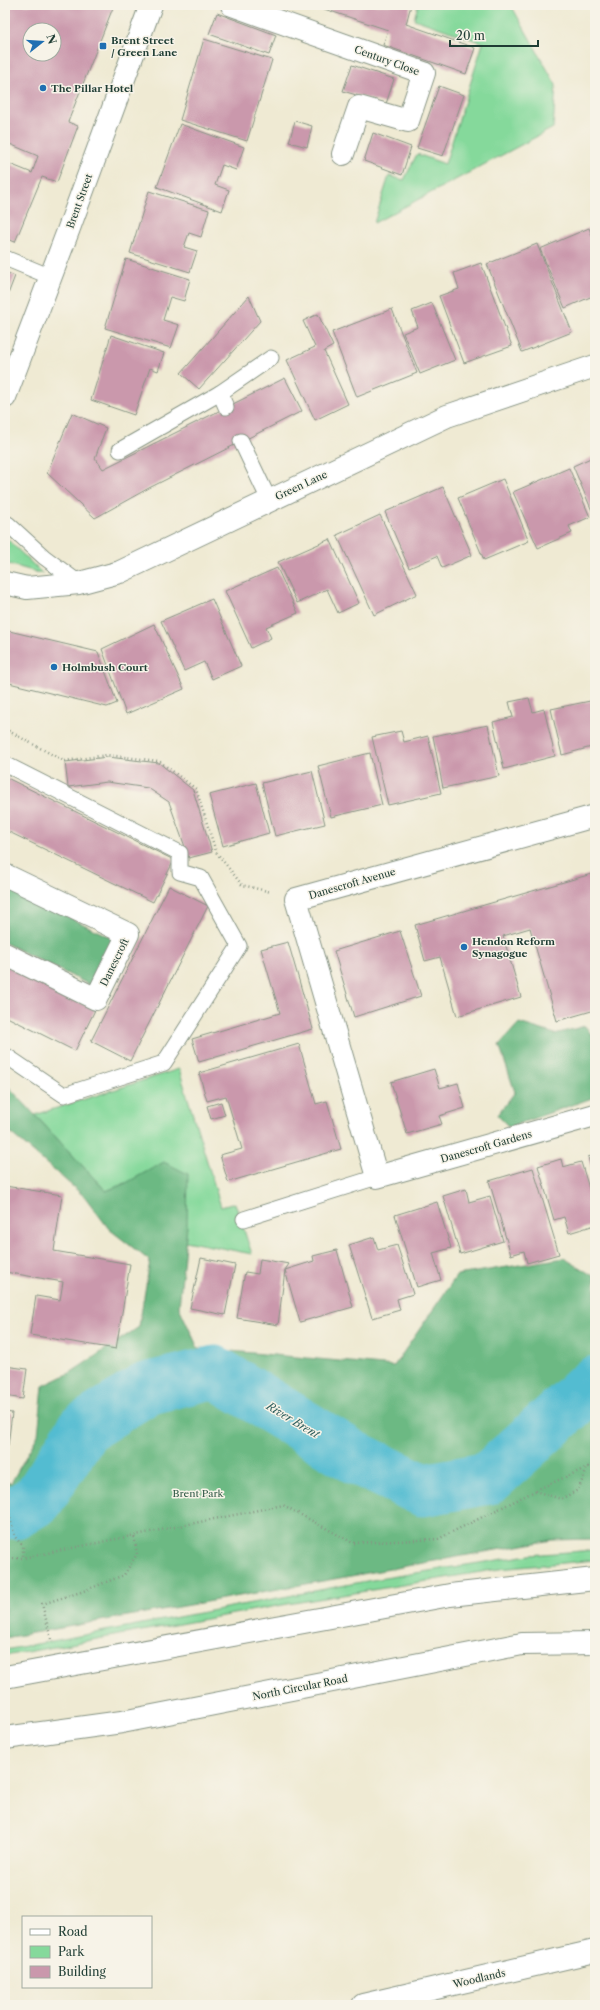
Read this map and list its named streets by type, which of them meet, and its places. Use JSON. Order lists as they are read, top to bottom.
{
  "streets": {
    "main road": [
      "Century Close",
      "Brent Street",
      "Green Lane",
      "Danescroft Avenue",
      "Danescroft",
      "Danescroft Gardens",
      "North Circular Road",
      "Woodlands"
    ]
  },
  "crossings": [
    ["Danescroft Avenue", "Danescroft Gardens"]
  ],
  "water": ["River Brent"],
  "parks": ["Brent Park"],
  "places": {
    "transit": ["Brent Street / Green Lane"],
    "other": ["The Pillar Hotel", "Holmbush Court", "Hendon Reform Synagogue"]
  },
  "legend": ["Road", "Park", "Building"],
  "scale_bar": "20 m",
  "north": "right"
}
